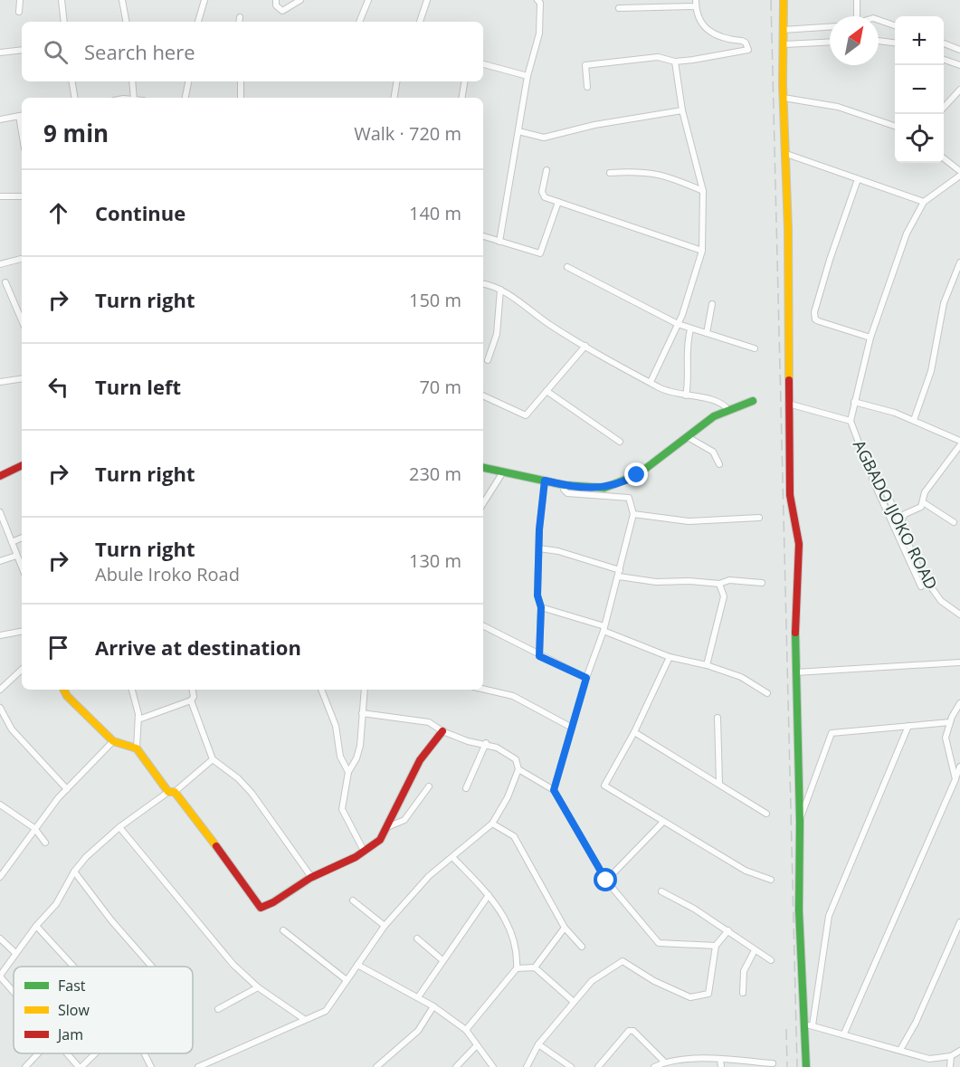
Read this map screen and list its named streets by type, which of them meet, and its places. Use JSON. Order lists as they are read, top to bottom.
{
  "streets": {
    "street": ["AGBADO IJOKO ROAD"]
  },
  "legend": ["Fast", "Slow", "Jam"],
  "north": "top right",
  "page": {
    "map_buttons": ["+", "−"],
    "search": "Search here",
    "heading": ["9 min", "Walk · 720 m"],
    "list": [
      ["Continue", "140 m"],
      ["Turn right", "150 m"],
      ["Turn left", "70 m"],
      ["Turn right", "230 m"],
      ["Turn right", "Abule Iroko Road", "130 m"],
      "Arrive at destination"
    ]
  }
}
